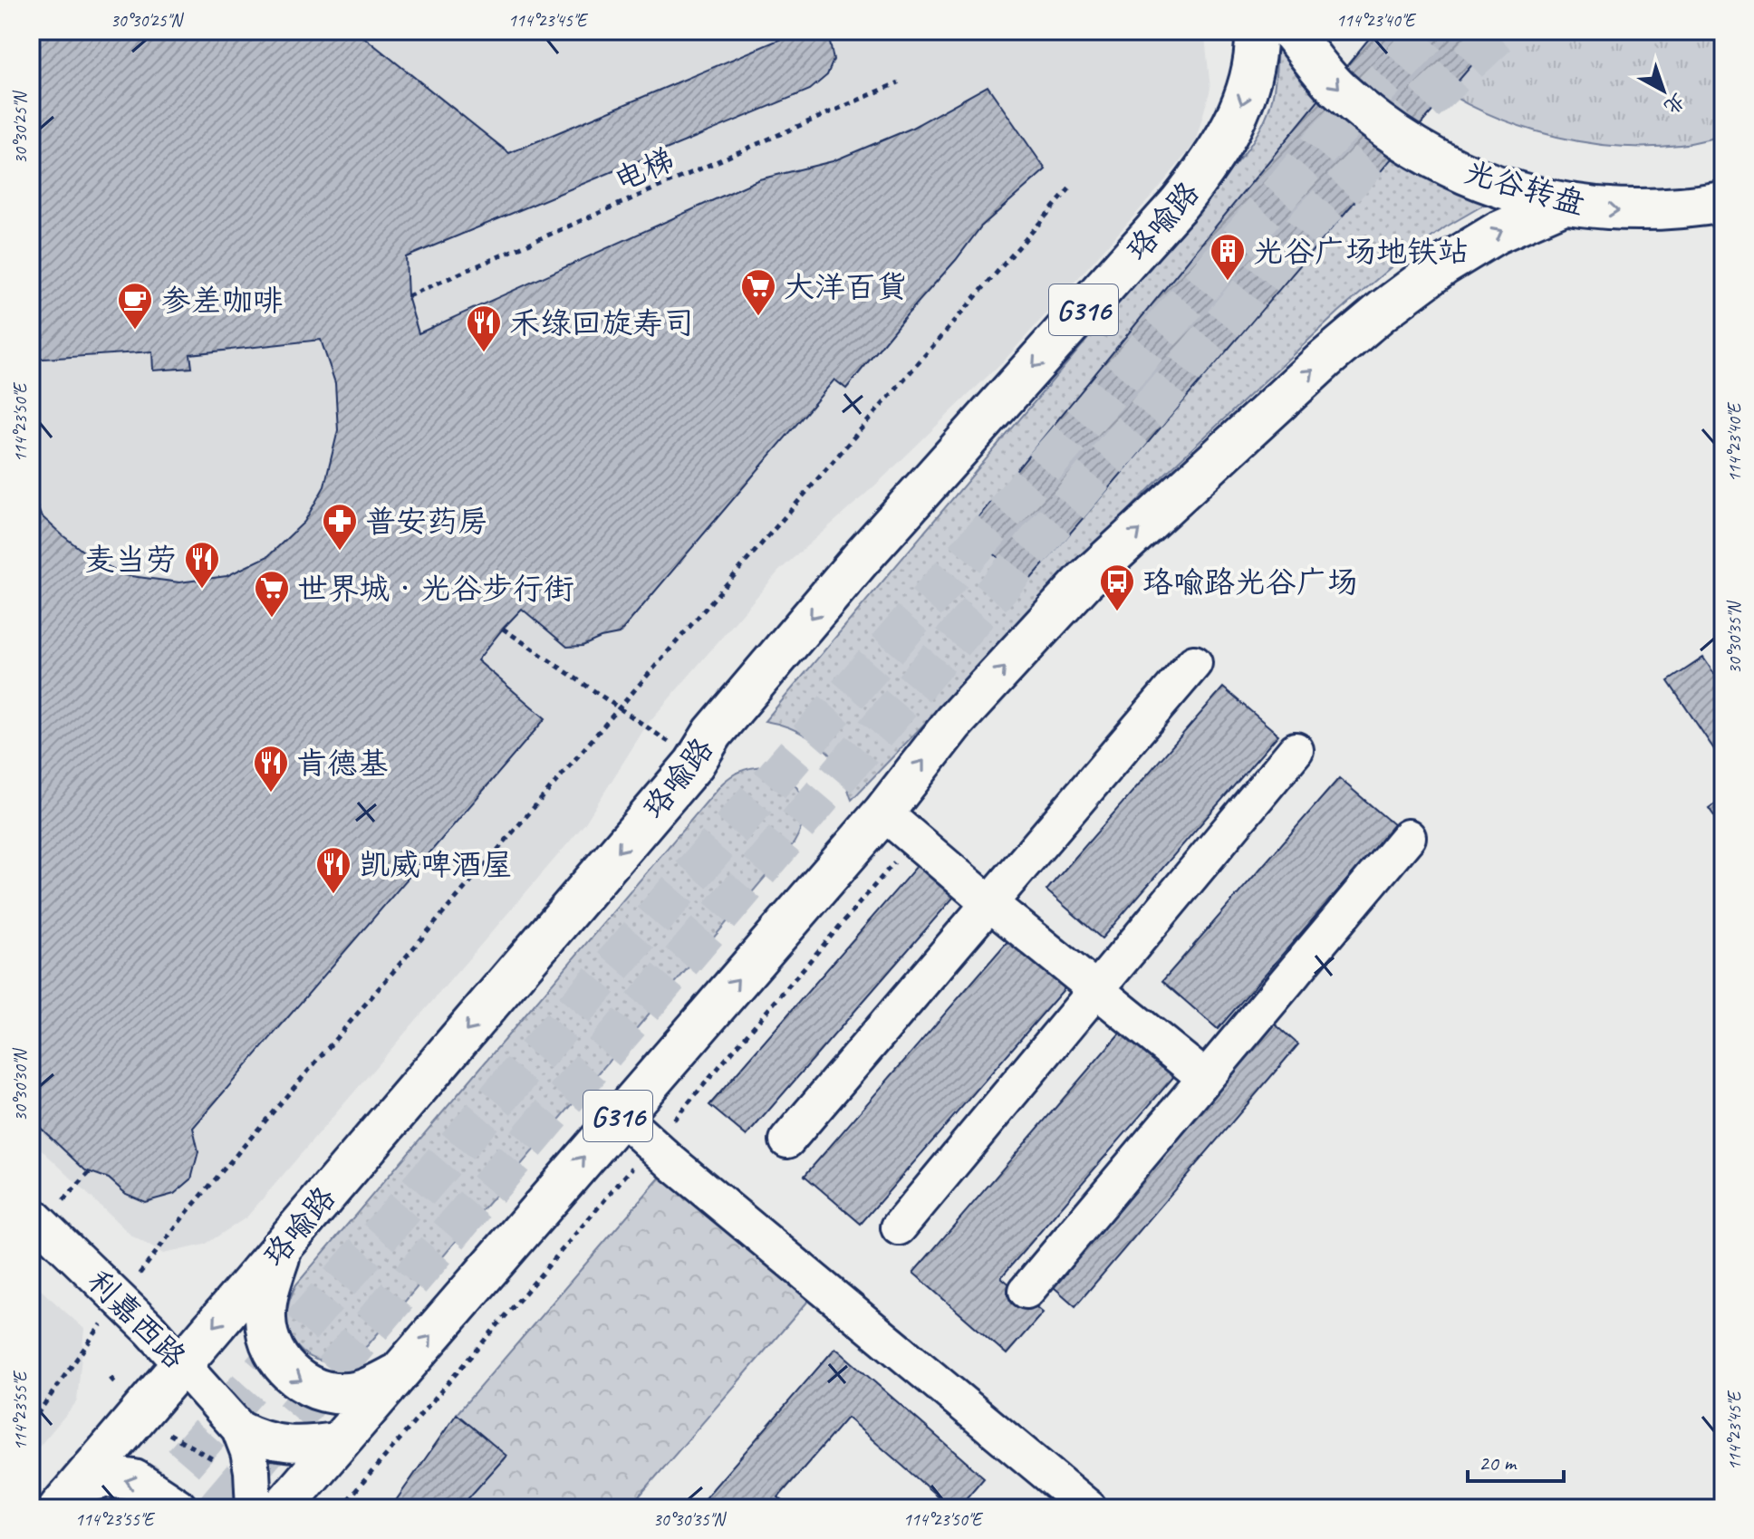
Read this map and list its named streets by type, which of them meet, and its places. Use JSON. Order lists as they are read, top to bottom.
{
  "streets": {
    "highway": ["光谷转盘", "珞喻路", "G316"],
    "street": ["利嘉西路"],
    "path": ["电梯"]
  },
  "crossings": [
    ["光谷转盘", "G316"],
    ["珞喻路", "利嘉西路"]
  ],
  "one_way": ["光谷转盘"],
  "places": {
    "building": ["光谷广场地铁站"],
    "supermarket": ["大洋百貨", "世界城．光谷步行街"],
    "cafe": ["参差咖啡"],
    "restaurant": [
      "禾绿回旋寿司",
      "麦当劳",
      "肯德基",
      "凯威啤酒屋"
    ],
    "pharmacy": ["普安药房"],
    "bus stop": ["珞喻路光谷广场"]
  },
  "scale_bar": "20 m",
  "north": "bottom right",
  "coordinates": [
    "30°30'25\"N",
    "114°23'45\"E",
    "114°23'40\"E",
    "114°23'50\"E",
    "30°30'35\"N",
    "30°30'30\"N",
    "114°23'55\"E"
  ]
}
